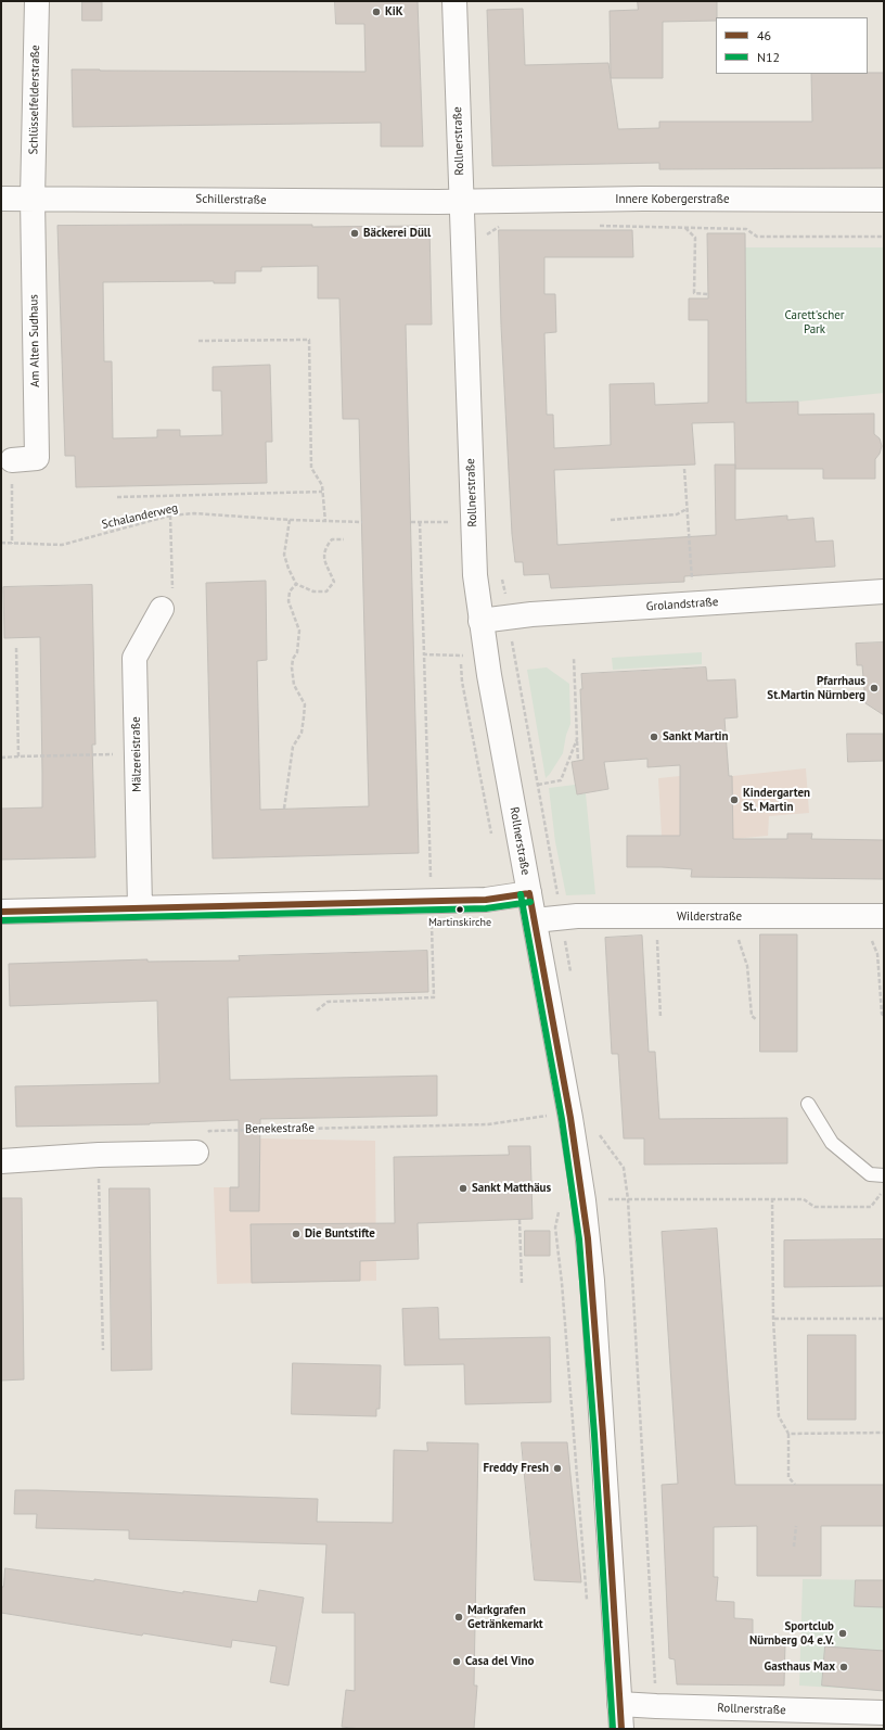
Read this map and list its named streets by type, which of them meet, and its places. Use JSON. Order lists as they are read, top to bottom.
{
  "streets": {
    "street": [
      "Schlüsselfelderstraße",
      "Rollnerstraße",
      "Schillerstraße",
      "Innere Kobergerstraße",
      "Am Alten Sudhaus",
      "Grolandstraße",
      "Mälzereistraße",
      "Wilderstraße"
    ],
    "path": ["Schalanderweg", "Benekestraße"]
  },
  "crossings": [
    ["Schlüsselfelderstraße", "Schillerstraße"],
    ["Schlüsselfelderstraße", "Am Alten Sudhaus"],
    ["Rollnerstraße", "Schillerstraße"],
    ["Rollnerstraße", "Innere Kobergerstraße"],
    ["Rollnerstraße", "Grolandstraße"],
    ["Rollnerstraße", "Wilderstraße"],
    ["Rollnerstraße", "Benekestraße"],
    ["Schillerstraße", "Innere Kobergerstraße"],
    ["Schillerstraße", "Am Alten Sudhaus"]
  ],
  "parks": ["Carett'scher Park"],
  "places": [
    "KiK",
    "Bäckerei Düll",
    "Pfarrhaus St.Martin Nürnberg",
    "Sankt Martin",
    "Kindergarten St. Martin",
    "Martinskirche",
    "Sankt Matthäus",
    "Die Buntstifte",
    "Freddy Fresh",
    "Markgrafen Getränkemarkt",
    "Sportclub Nürnberg 04 e.V.",
    "Casa del Vino",
    "Gasthaus Max"
  ],
  "lines": ["transit line 46", "transit line N12"],
  "legend": ["46", "N12"]
}
